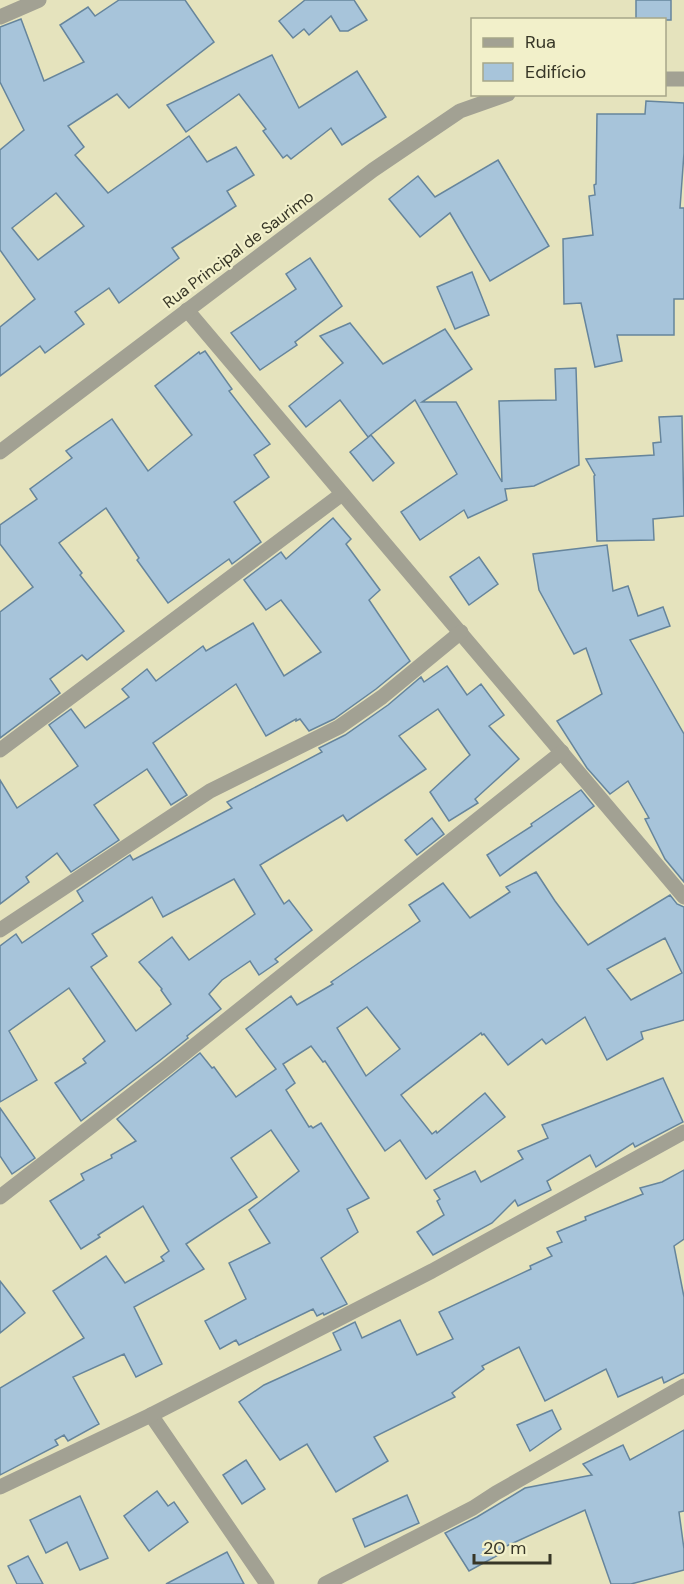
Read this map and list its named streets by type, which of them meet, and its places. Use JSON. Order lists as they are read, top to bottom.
{
  "streets": {
    "street": ["Rua Principal de Saurimo"]
  },
  "legend": ["Rua", "Edifício"],
  "scale_bar": "20 m"
}
